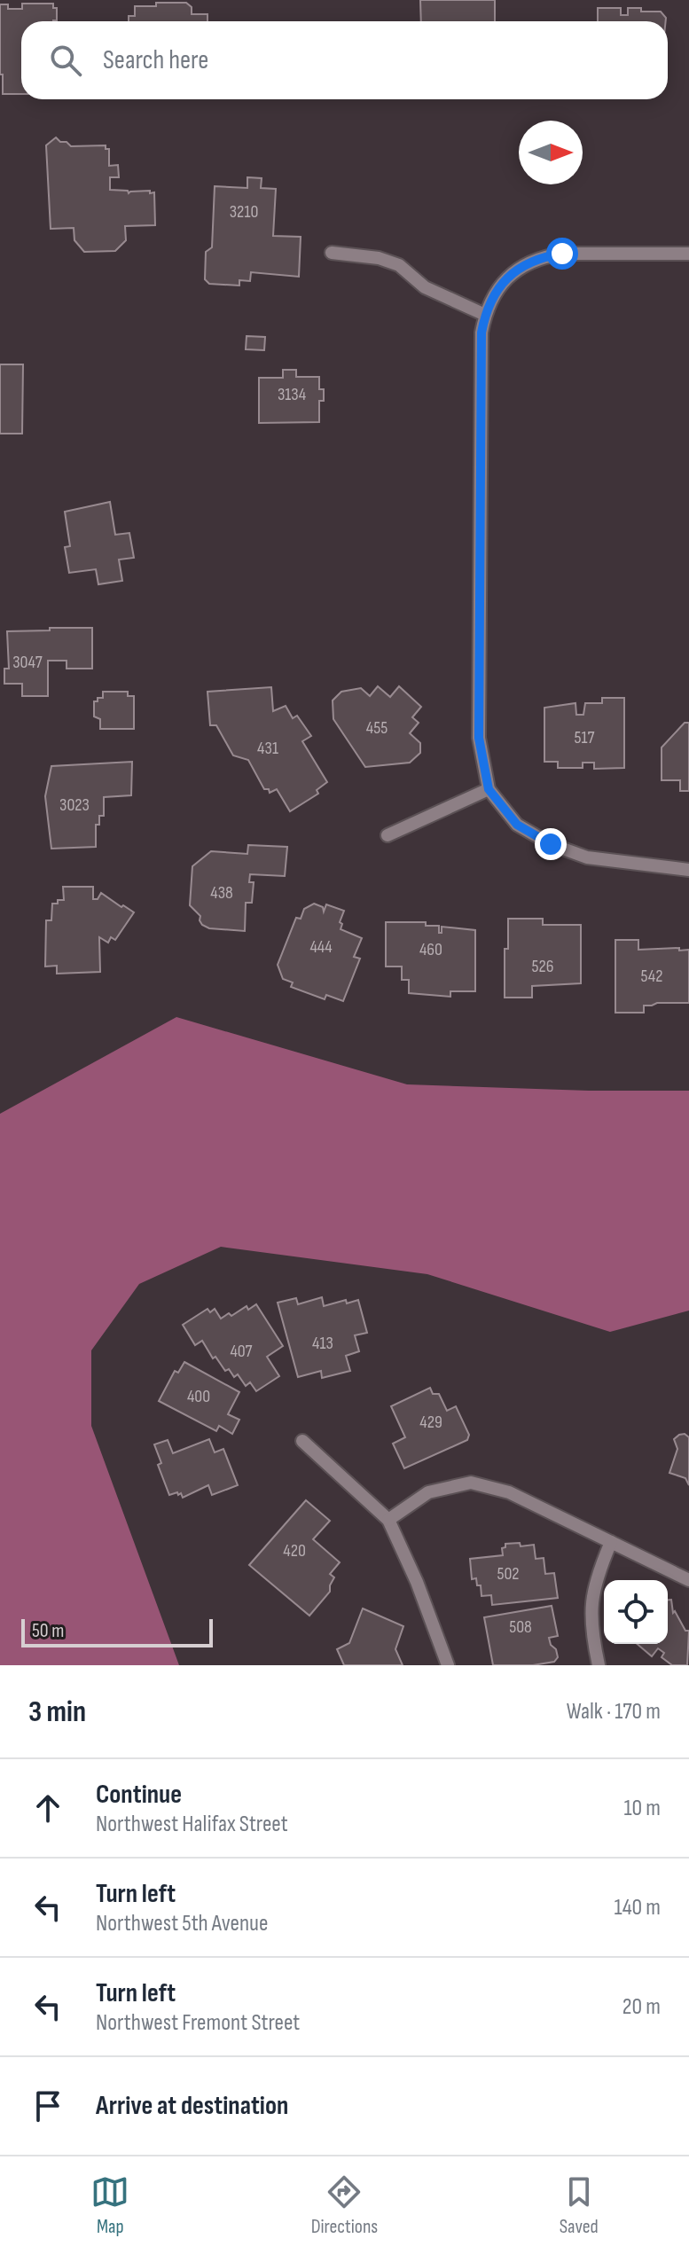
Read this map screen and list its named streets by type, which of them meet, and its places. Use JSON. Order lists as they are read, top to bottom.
{
  "house_numbers": [
    "3210",
    "3134",
    "3047",
    "455",
    "517",
    "431",
    "3023",
    "438",
    "444",
    "460",
    "526",
    "542",
    "413",
    "407",
    "400",
    "429",
    "420",
    "502",
    "508"
  ],
  "scale_bar": "50 m",
  "north": "right",
  "page": {
    "search": "Search here",
    "scale": "50 m",
    "heading": ["3 min", "Walk · 170 m"],
    "list": [
      ["Continue", "Northwest Halifax Street", "10 m"],
      ["Turn left", "Northwest 5th Avenue", "140 m"],
      ["Turn left", "Northwest Fremont Street", "20 m"],
      "Arrive at destination"
    ],
    "nav": ["Map", "Directions", "Saved"]
  }
}
